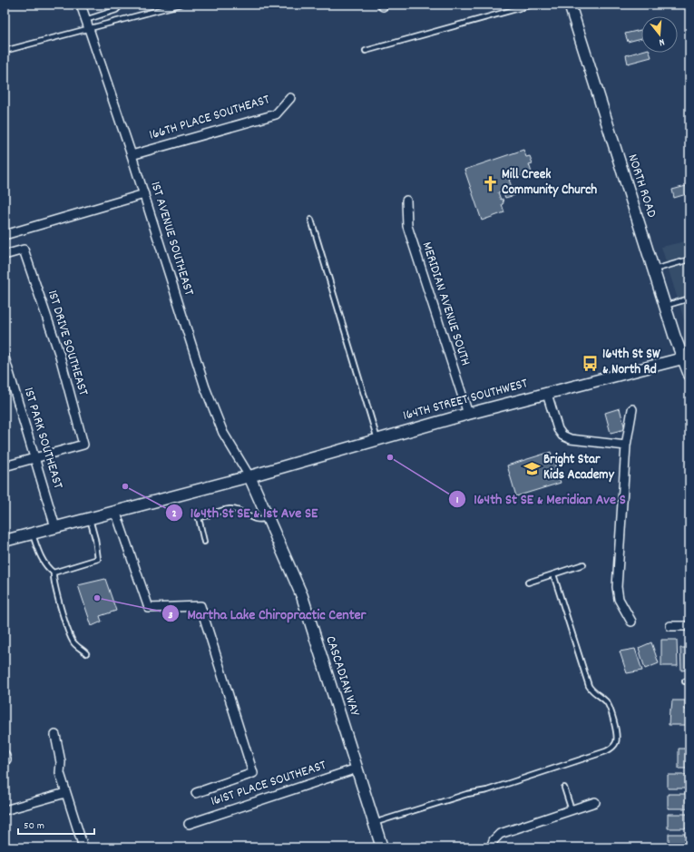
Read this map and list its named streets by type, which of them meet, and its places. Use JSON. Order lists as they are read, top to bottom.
{
  "streets": {
    "street": [
      "166TH PLACE SOUTHEAST",
      "NORTH ROAD",
      "1ST AVENUE SOUTHEAST",
      "MERIDIAN AVENUE SOUTH",
      "1ST DRIVE SOUTHEAST",
      "164TH STREET SOUTHWEST",
      "1ST PARK SOUTHEAST",
      "CASCADIAN WAY",
      "161ST PLACE SOUTHEAST"
    ]
  },
  "crossings": [
    ["166TH PLACE SOUTHEAST", "1ST AVENUE SOUTHEAST"],
    ["NORTH ROAD", "164TH STREET SOUTHWEST"],
    ["1ST AVENUE SOUTHEAST", "164TH STREET SOUTHWEST"],
    ["1ST AVENUE SOUTHEAST", "CASCADIAN WAY"],
    ["MERIDIAN AVENUE SOUTH", "164TH STREET SOUTHWEST"],
    ["1ST DRIVE SOUTHEAST", "1ST PARK SOUTHEAST"],
    ["164TH STREET SOUTHWEST", "1ST PARK SOUTHEAST"],
    ["164TH STREET SOUTHWEST", "CASCADIAN WAY"],
    ["CASCADIAN WAY", "161ST PLACE SOUTHEAST"]
  ],
  "places": {
    "church": ["Mill Creek Community Church"],
    "bus stop": ["164th St SW & North Rd"],
    "other": ["164th St SE & Meridian Ave S", "164th St SE & 1st Ave SE", "Martha Lake Chiropractic Center"],
    "school or university": ["Bright Star Kids Academy"]
  },
  "scale_bar": "50 m",
  "north": "bottom"
}
